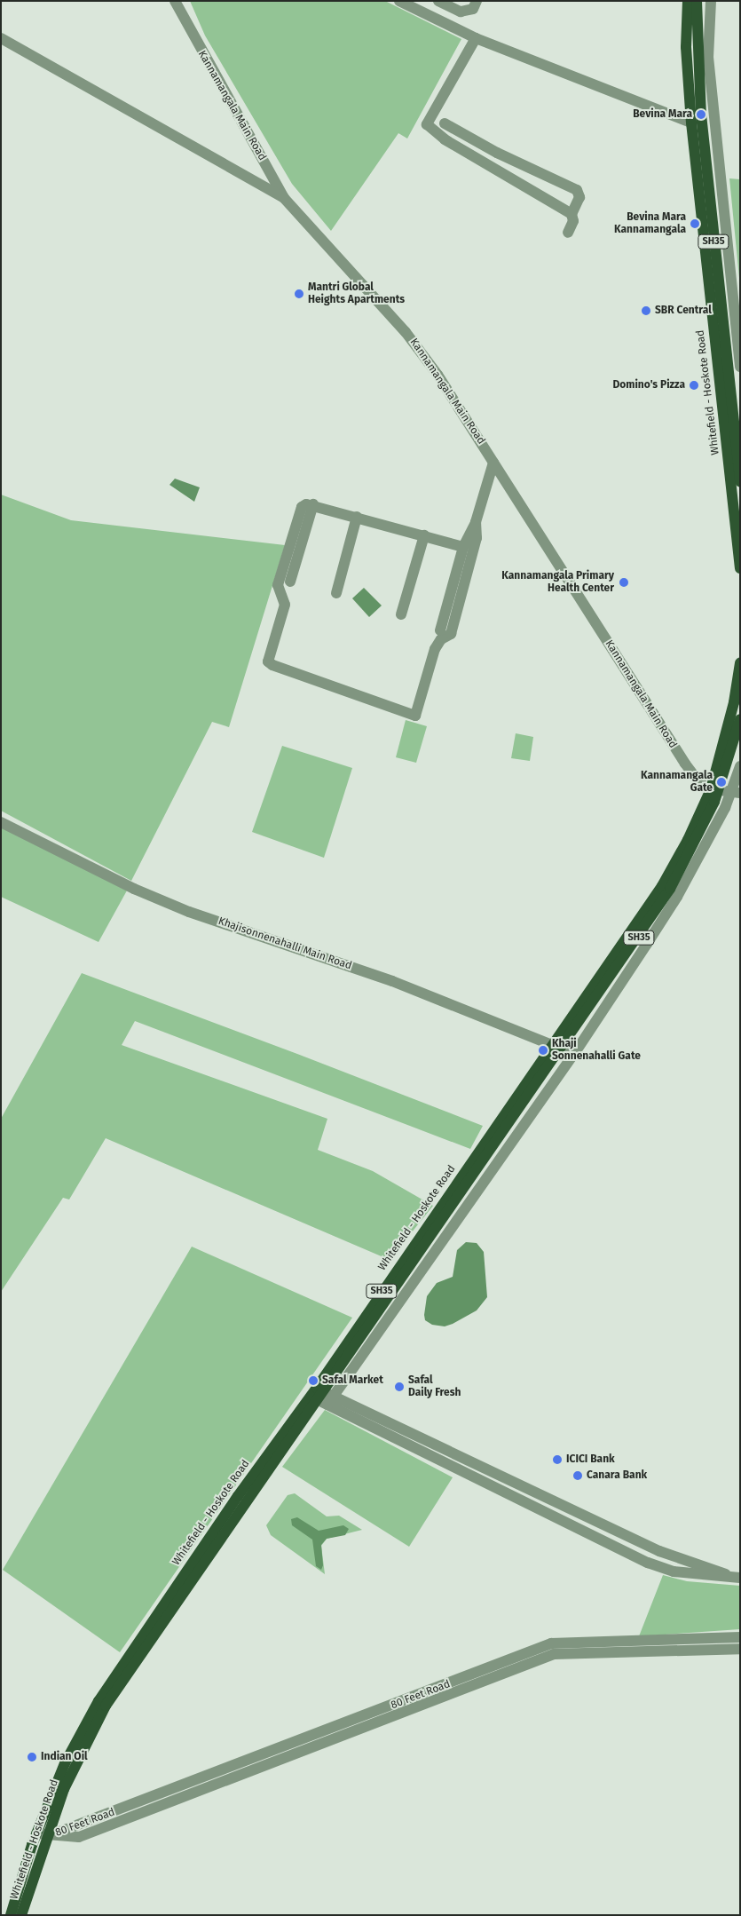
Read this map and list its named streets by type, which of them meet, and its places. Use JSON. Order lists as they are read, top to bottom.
{
  "streets": {
    "main road": ["SH35", "Whitefield - Hoskote Road"],
    "street": ["Kannamangala Main Road", "Khajisonnenahalli Main Road", "80 Feet Road"]
  },
  "crossings": [
    ["Kannamangala Main Road", "Whitefield - Hoskote Road"],
    ["Whitefield - Hoskote Road", "Khajisonnenahalli Main Road"],
    ["Whitefield - Hoskote Road", "80 Feet Road"]
  ],
  "places": [
    "Bevina Mara",
    "Bevina Mara Kannamangala",
    "Mantri Global Heights Apartments",
    "SBR Central",
    "Domino's Pizza",
    "Kannamangala Primary Health Center",
    "Kannamangala Gate",
    "Khaji Sonnenahalli Gate",
    "Safal Market",
    "Safal Daily Fresh",
    "ICICI Bank",
    "Canara Bank",
    "Indian Oil"
  ]
}
